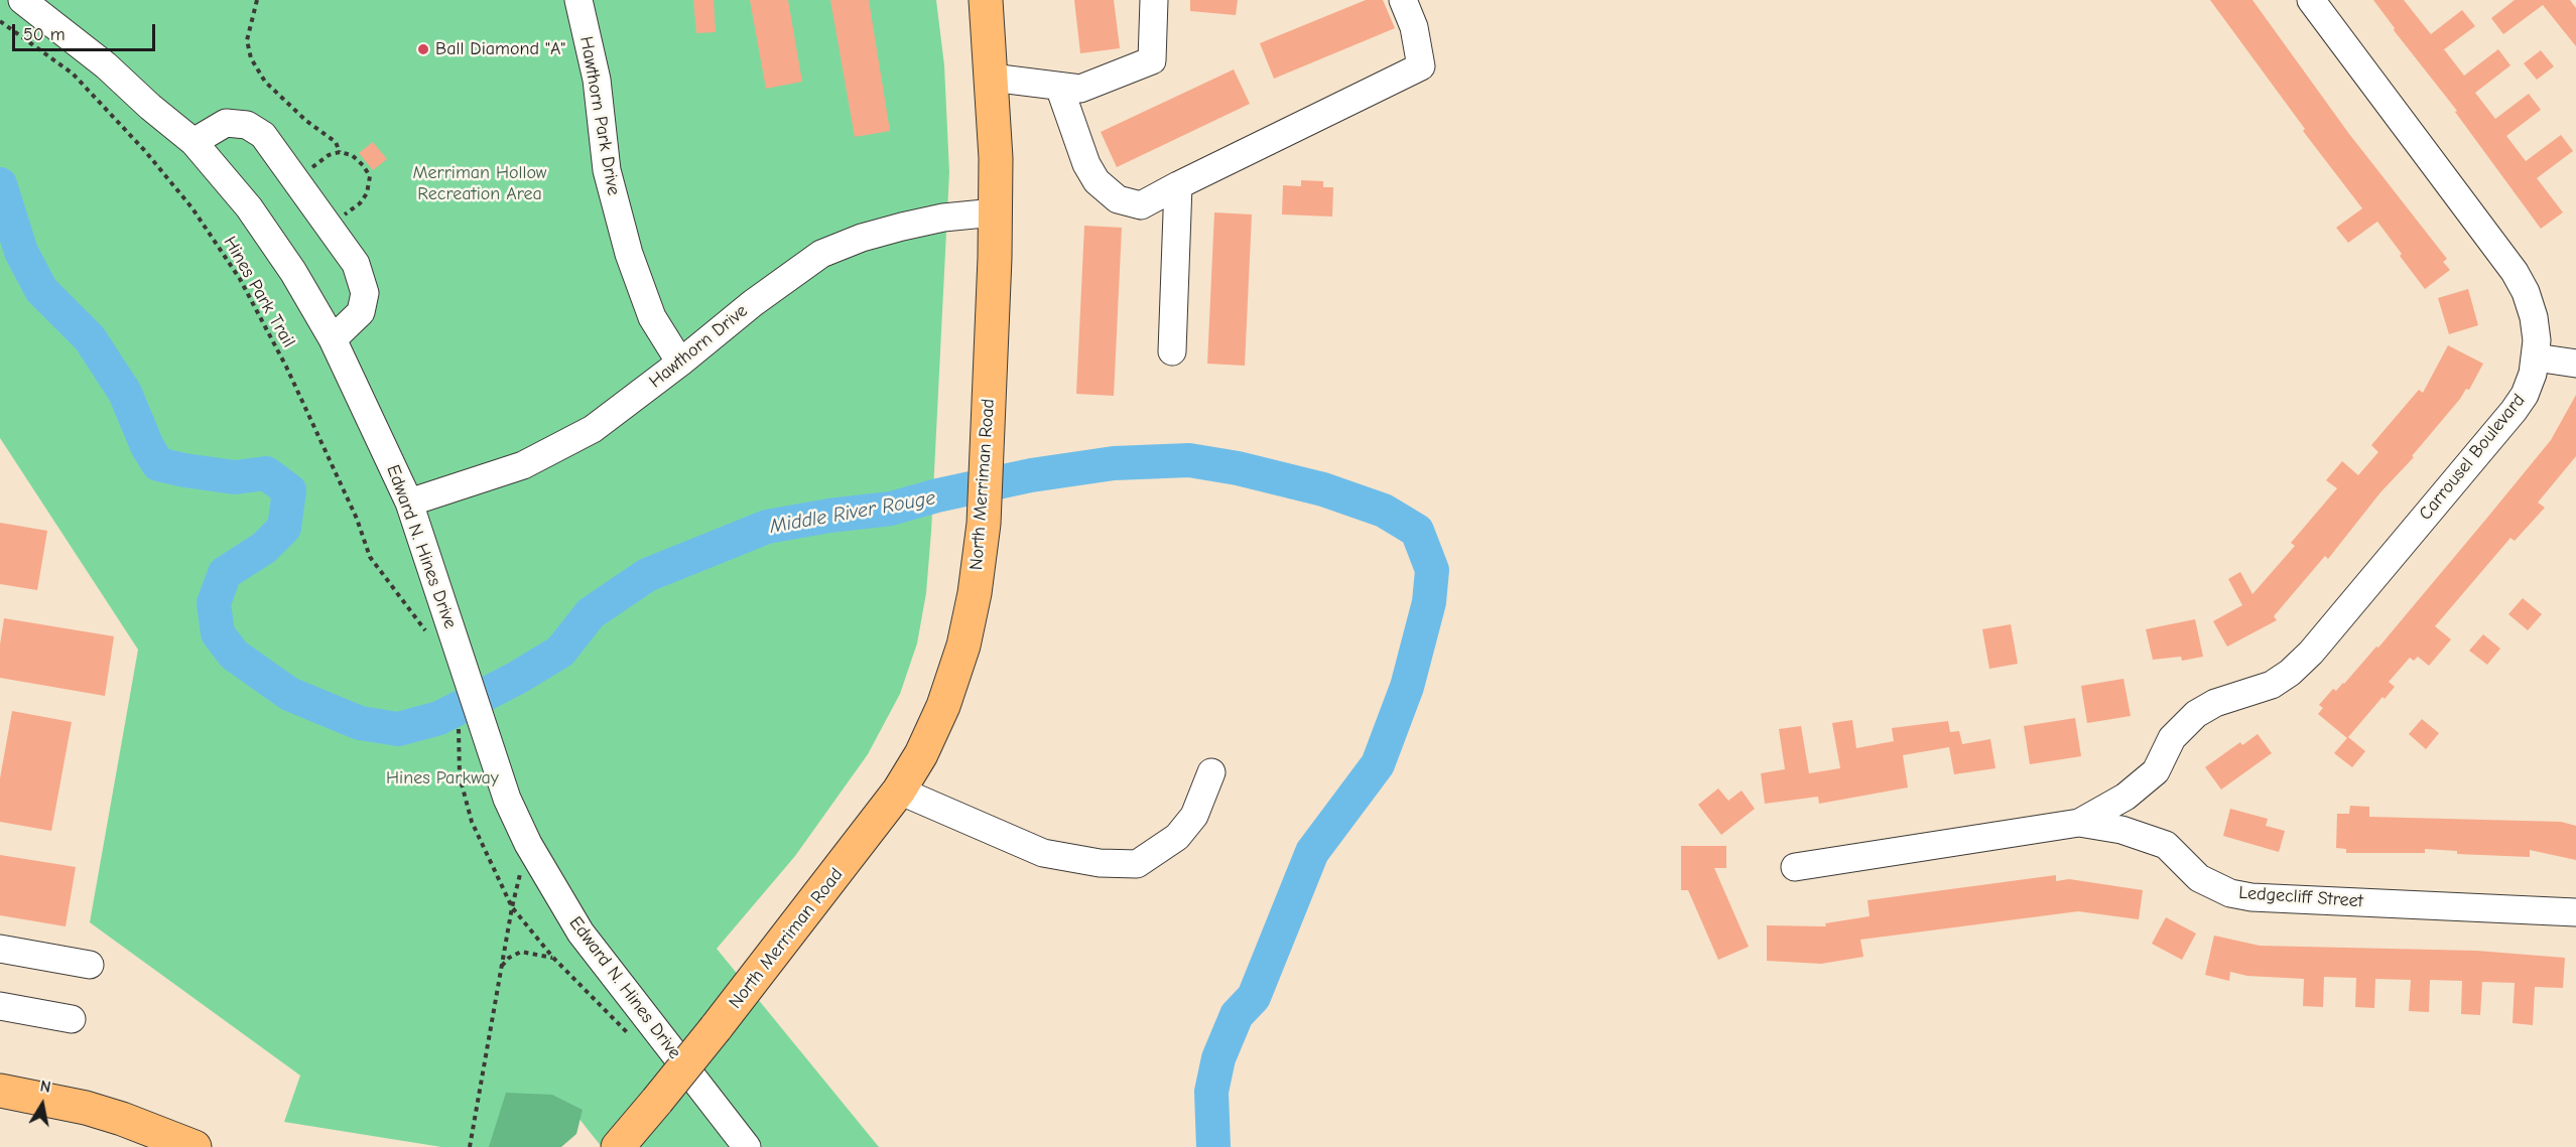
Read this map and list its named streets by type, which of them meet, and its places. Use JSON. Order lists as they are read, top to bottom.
{
  "streets": {
    "main road": ["North Merriman Road"],
    "street": [
      "Hawthorn Park Drive",
      "Hawthorn Drive",
      "Carrousel Boulevard",
      "Edward N. Hines Drive",
      "Ledgecliff Street"
    ],
    "path": ["Hines Park Trail"]
  },
  "crossings": [
    ["Hawthorn Park Drive", "Hawthorn Drive"],
    ["Hines Park Trail", "Edward N. Hines Drive"],
    ["Hawthorn Drive", "North Merriman Road"],
    ["Hawthorn Drive", "Edward N. Hines Drive"],
    ["Carrousel Boulevard", "Ledgecliff Street"]
  ],
  "water": ["Middle River Rouge"],
  "parks": ["Merriman Hollow Recreation Area", "Hines Parkway"],
  "places": ["Ball Diamond \"A\""],
  "scale_bar": "50 m",
  "north": "top"
}
